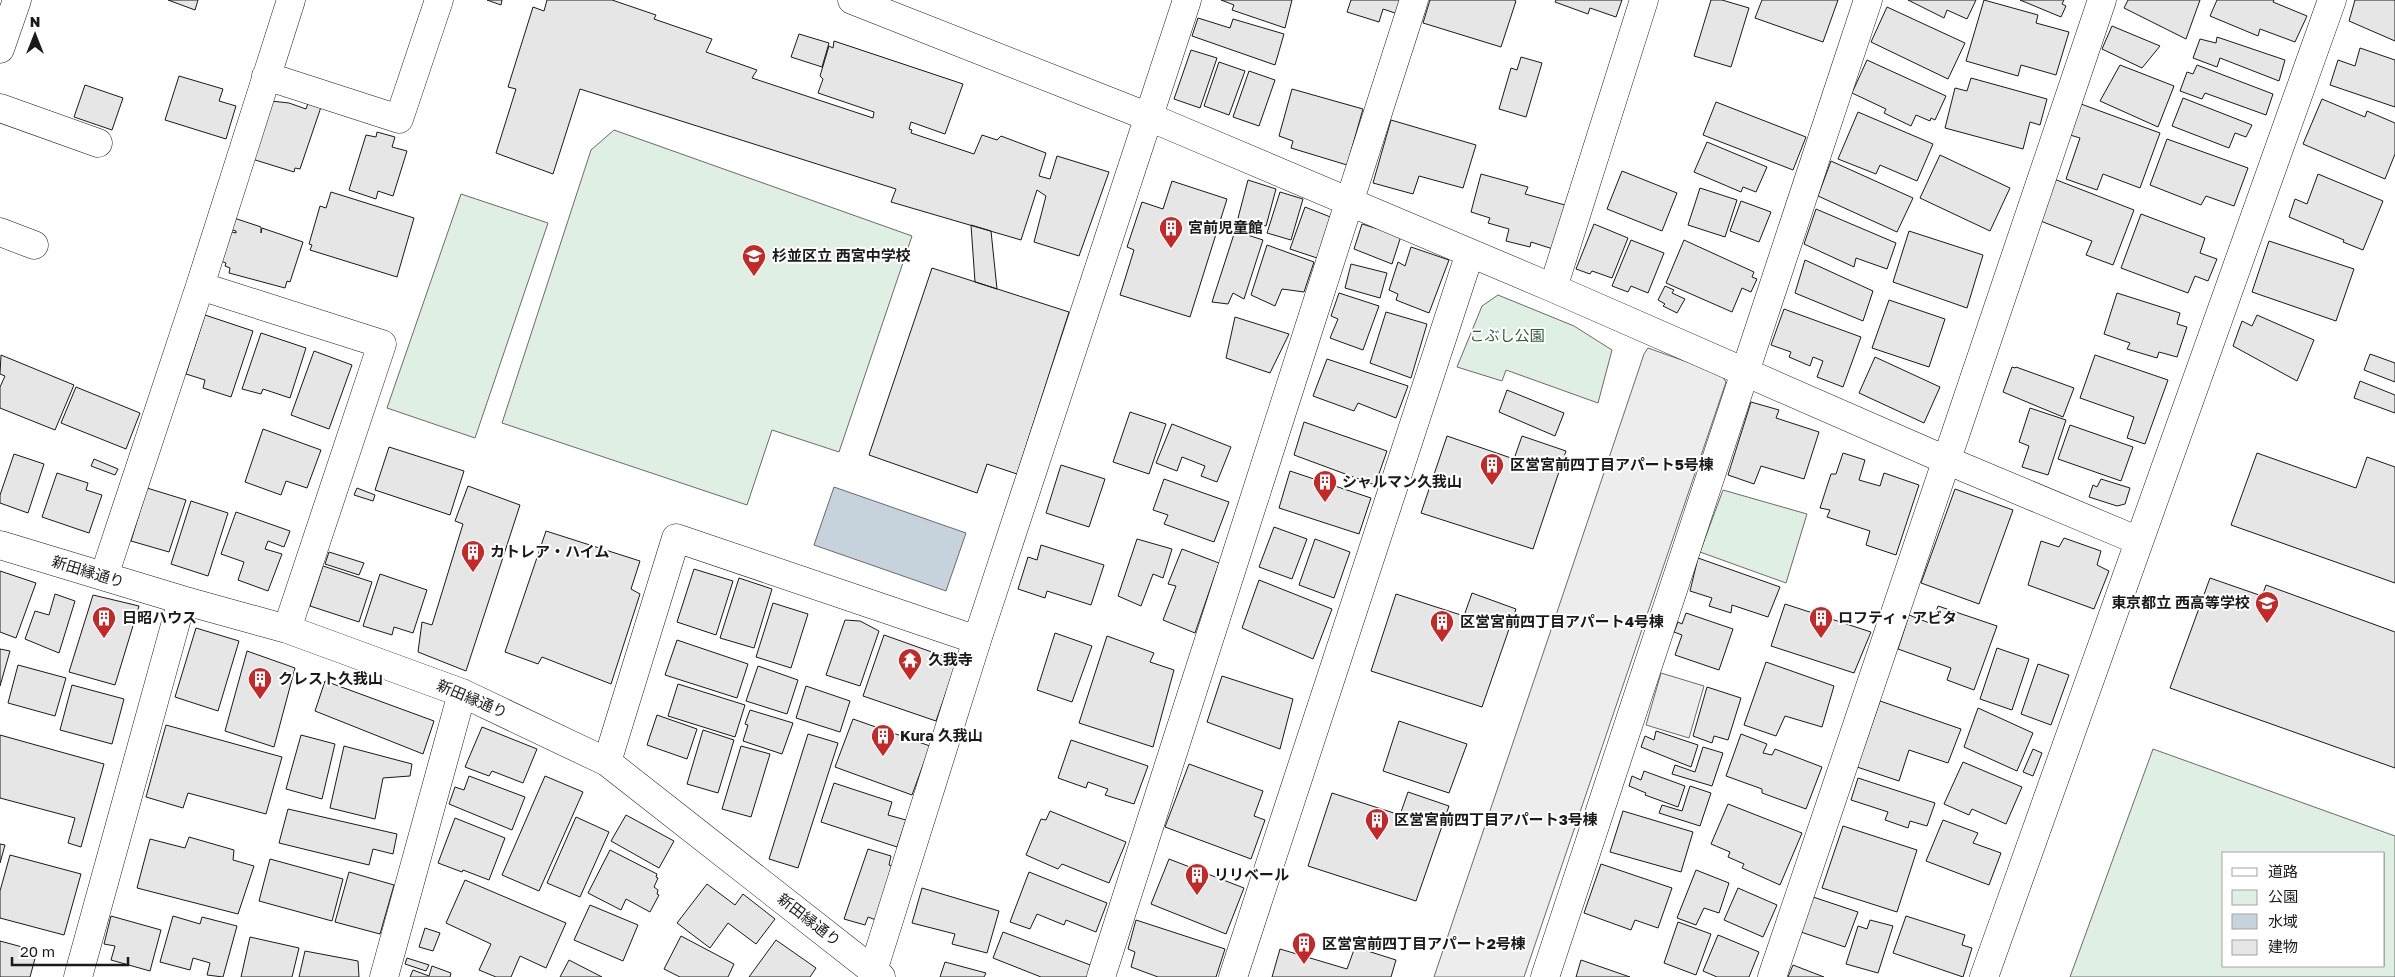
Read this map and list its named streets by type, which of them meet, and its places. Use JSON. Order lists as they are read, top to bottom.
{
  "streets": {
    "street": ["新田縁通り"]
  },
  "parks": ["こぶし公園"],
  "places": {
    "building": [
      "宮前児童館",
      "区営宮前四丁目アパート5号棟",
      "シャルマン久我山",
      "カトレア・ハイム",
      "日昭ハウス",
      "ロフティ・アビタ",
      "区営宮前四丁目アパート4号棟",
      "クレスト久我山",
      "Kura 久我山",
      "区営宮前四丁目アパート3号棟",
      "リリベール",
      "区営宮前四丁目アパート2号棟"
    ],
    "school or university": ["杉並区立 西宮中学校", "東京都立 西高等学校"],
    "temple": ["久我寺"]
  },
  "legend": [
    "道路",
    "公園",
    "水域",
    "建物"
  ],
  "scale_bar": "20 m",
  "north": "top"
}
